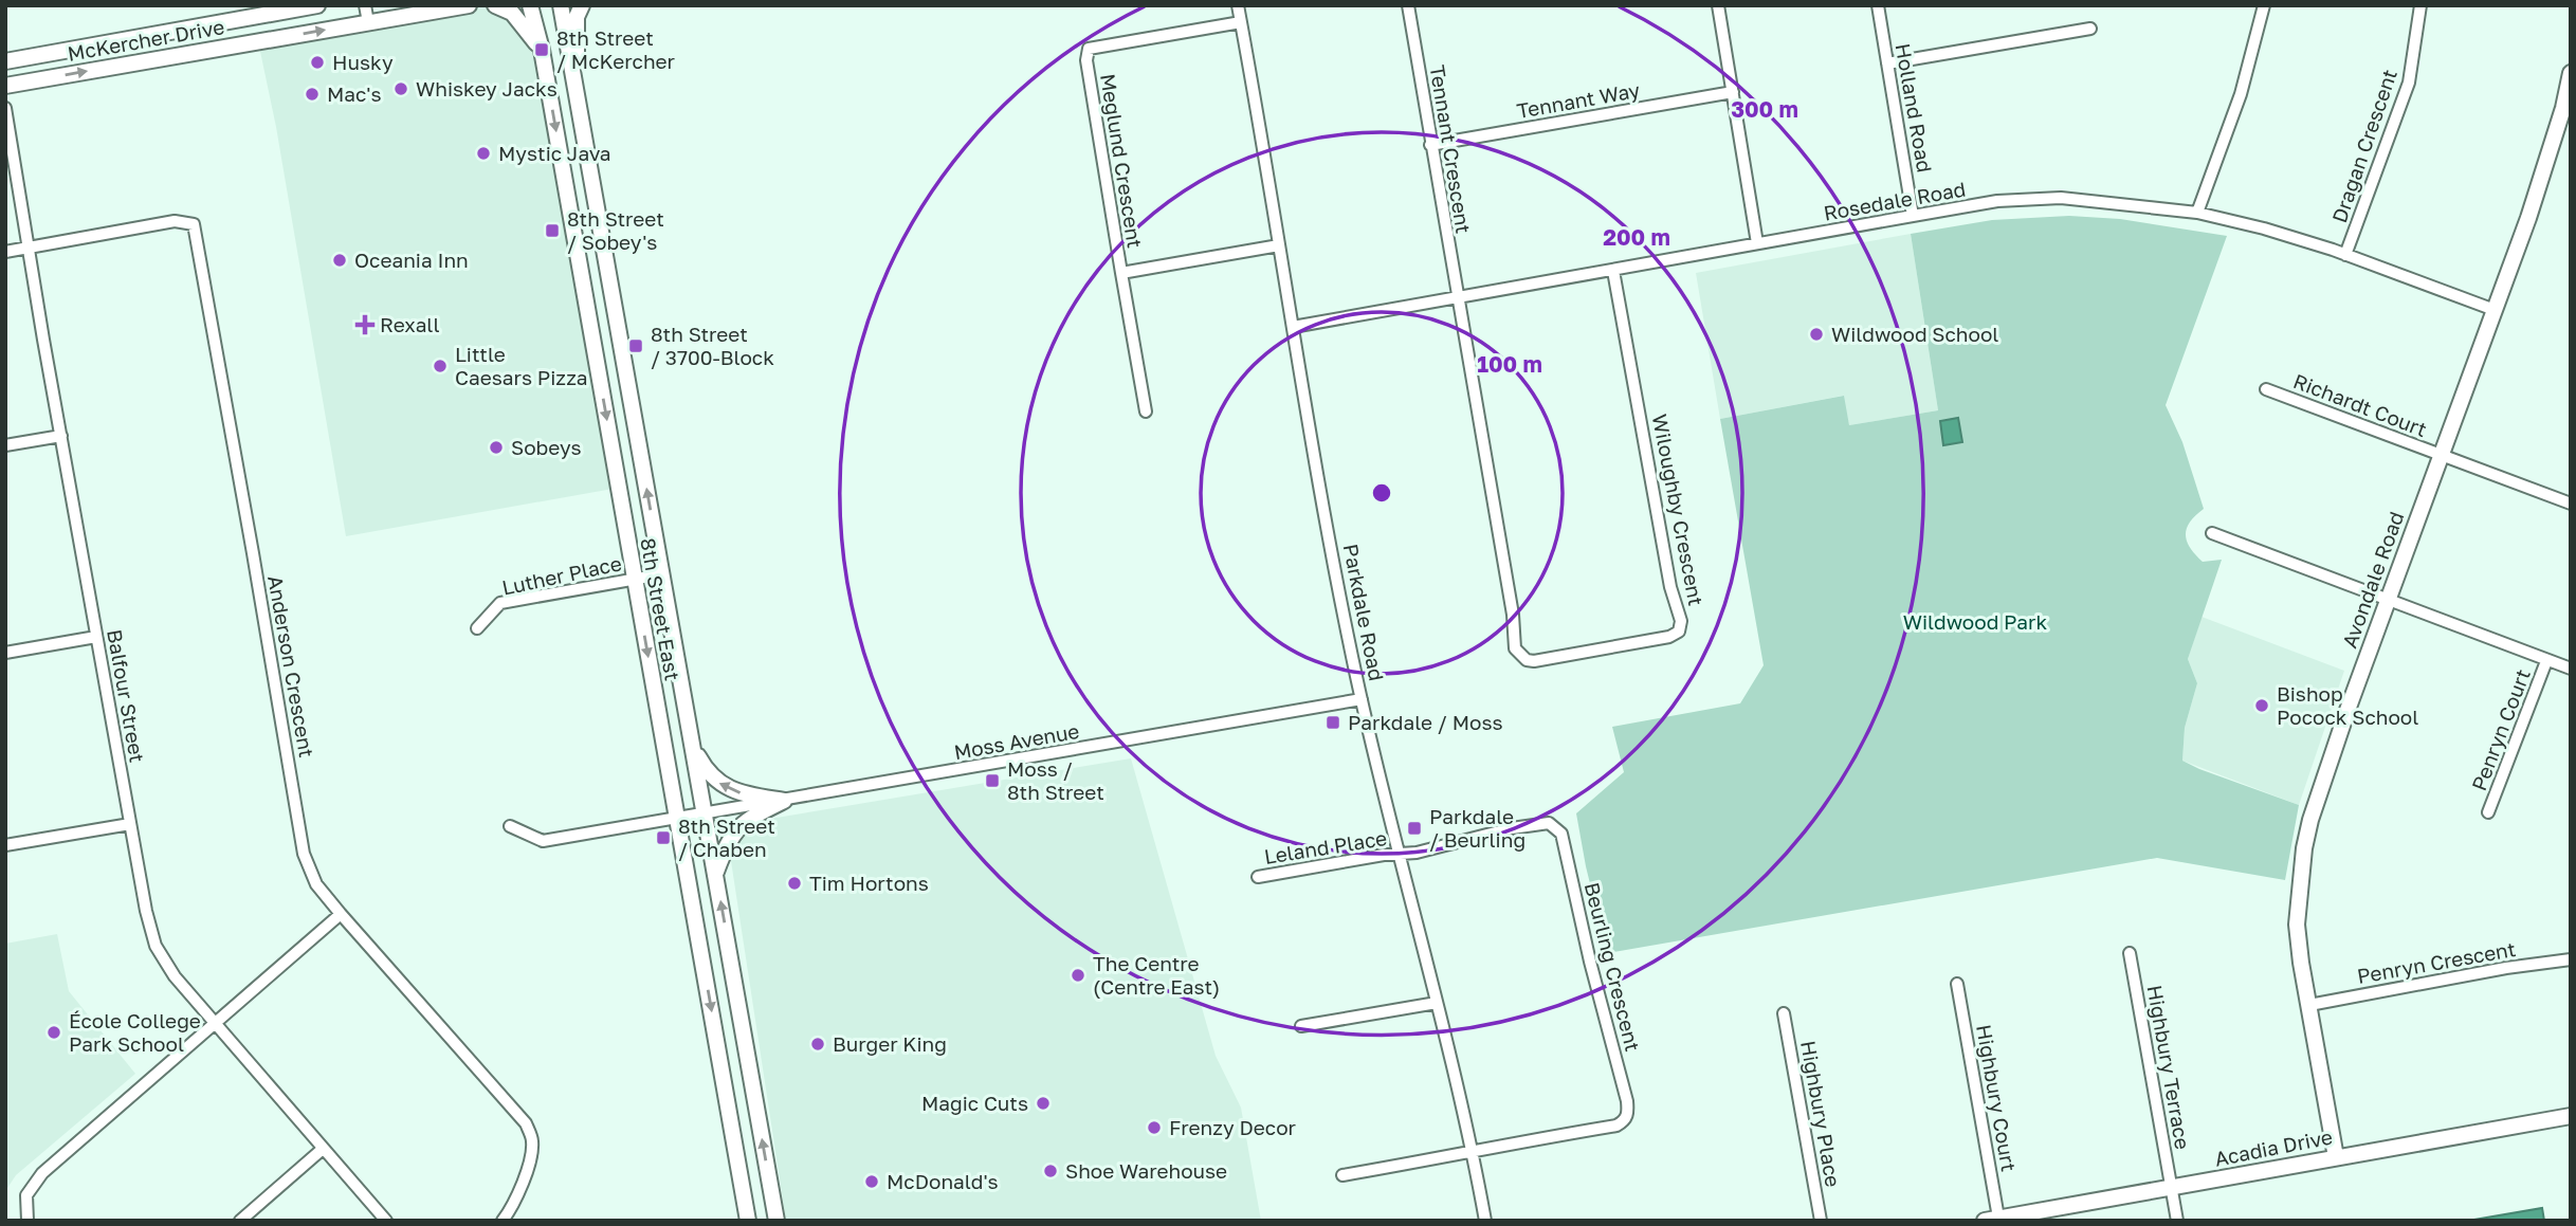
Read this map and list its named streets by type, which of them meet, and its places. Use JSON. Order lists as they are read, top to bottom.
{
  "streets": {
    "main road": [
      "McKercher Drive",
      "Avondale Road",
      "8th Street East",
      "Acadia Drive"
    ],
    "street": [
      "Tennant Way",
      "Holland Road",
      "Dragan Crescent",
      "Tennant Crescent",
      "Meglund Crescent",
      "Rosedale Road",
      "Richardt Court",
      "Wiloughby Crescent",
      "Luther Place",
      "Parkdale Road",
      "Anderson Crescent",
      "Balfour Street",
      "Penryn Court",
      "Moss Avenue",
      "Leland Place",
      "Penryn Crescent",
      "Beurling Crescent",
      "Highbury Terrace",
      "Highbury Court",
      "Highbury Place"
    ]
  },
  "crossings": [
    ["Tennant Way", "Tennant Crescent"],
    ["Holland Road", "Rosedale Road"],
    ["Dragan Crescent", "Rosedale Road"],
    ["Tennant Crescent", "Rosedale Road"],
    ["Tennant Crescent", "Wiloughby Crescent"],
    ["Meglund Crescent", "Parkdale Road"],
    ["Rosedale Road", "Wiloughby Crescent"],
    ["Rosedale Road", "Avondale Road"],
    ["Rosedale Road", "Parkdale Road"],
    ["Richardt Court", "Avondale Road"],
    ["Luther Place", "8th Street East"],
    ["Avondale Road", "Penryn Crescent"],
    ["Avondale Road", "Acadia Drive"],
    ["8th Street East", "Moss Avenue"],
    ["Parkdale Road", "Moss Avenue"],
    ["Parkdale Road", "Leland Place"],
    ["Parkdale Road", "Beurling Crescent"],
    ["Anderson Crescent", "Balfour Street"],
    ["Leland Place", "Beurling Crescent"],
    ["Highbury Terrace", "Acadia Drive"],
    ["Highbury Court", "Acadia Drive"]
  ],
  "parks": ["Wildwood Park"],
  "places": {
    "transit": [
      "8th Street / McKercher",
      "8th Street / Sobey's",
      "8th Street / 3700-Block",
      "Parkdale / Moss",
      "Moss / 8th Street",
      "Parkdale / Beurling",
      "8th Street / Chaben"
    ],
    "other": [
      "Husky",
      "Whiskey Jacks",
      "Mac's",
      "Mystic Java",
      "Oceania Inn",
      "Wildwood School",
      "Little Caesars Pizza",
      "Sobeys",
      "Bishop Pocock School",
      "Tim Hortons",
      "The Centre (Centre East)",
      "École College Park School",
      "Burger King",
      "Magic Cuts",
      "Frenzy Decor",
      "Shoe Warehouse",
      "McDonald's"
    ],
    "health": ["Rexall"]
  },
  "rings": ["300 m", "200 m", "100 m"]
}
